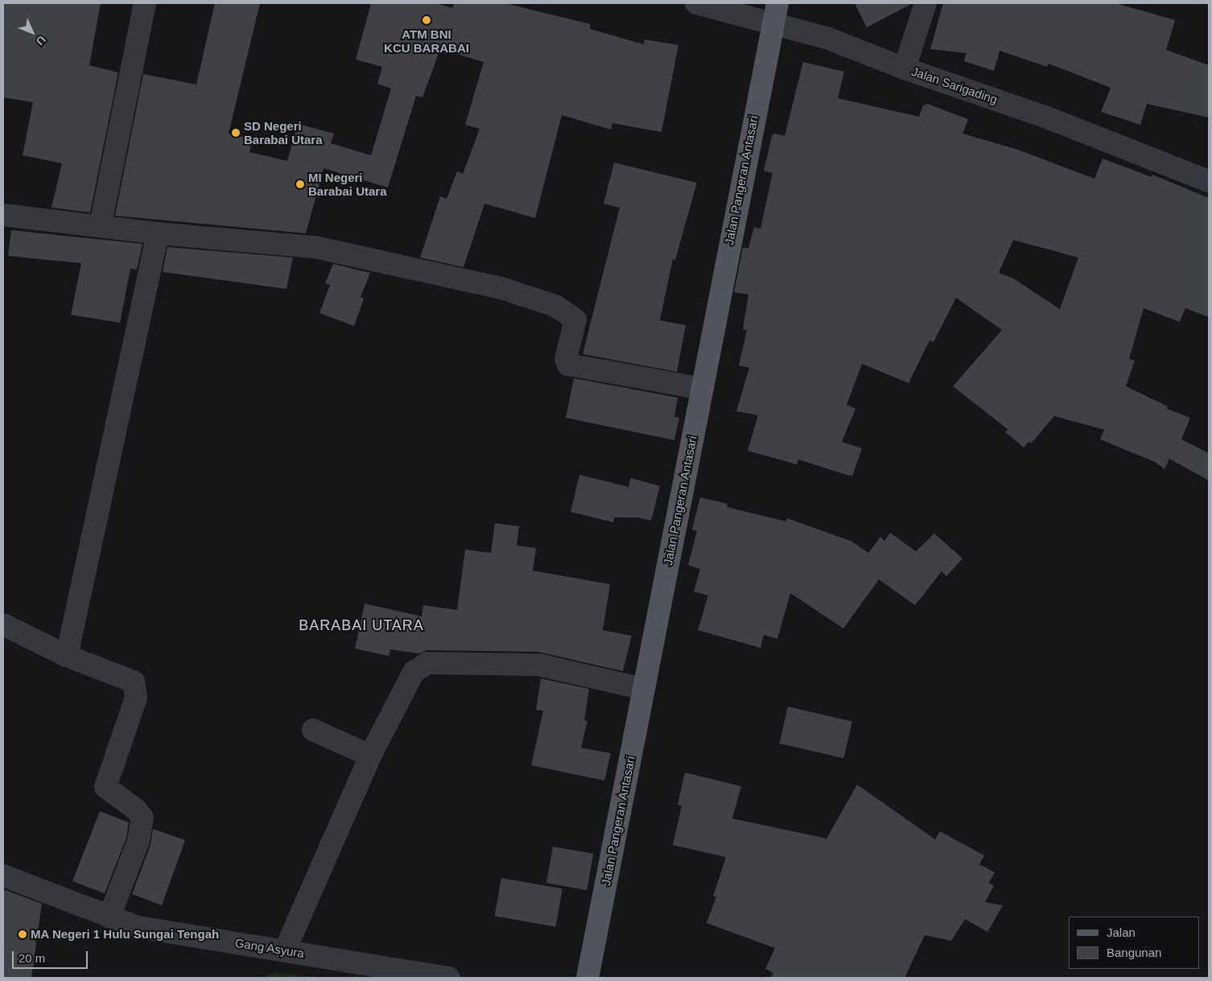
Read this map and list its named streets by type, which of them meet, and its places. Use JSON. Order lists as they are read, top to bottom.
{
  "streets": {
    "main road": ["Jalan Pangeran Antasari"],
    "street": ["Jalan Sarigading", "Gang Asyura"]
  },
  "crossings": [
    ["Jalan Sarigading", "Jalan Pangeran Antasari"]
  ],
  "districts": ["BARABAI UTARA"],
  "places": [
    "ATM BNI KCU BARABAI",
    "SD Negeri Barabai Utara",
    "MI Negeri Barabai Utara",
    "MA Negeri 1 Hulu Sungai Tengah"
  ],
  "legend": ["Jalan", "Bangunan"],
  "scale_bar": "20 m",
  "north": "bottom right"
}
